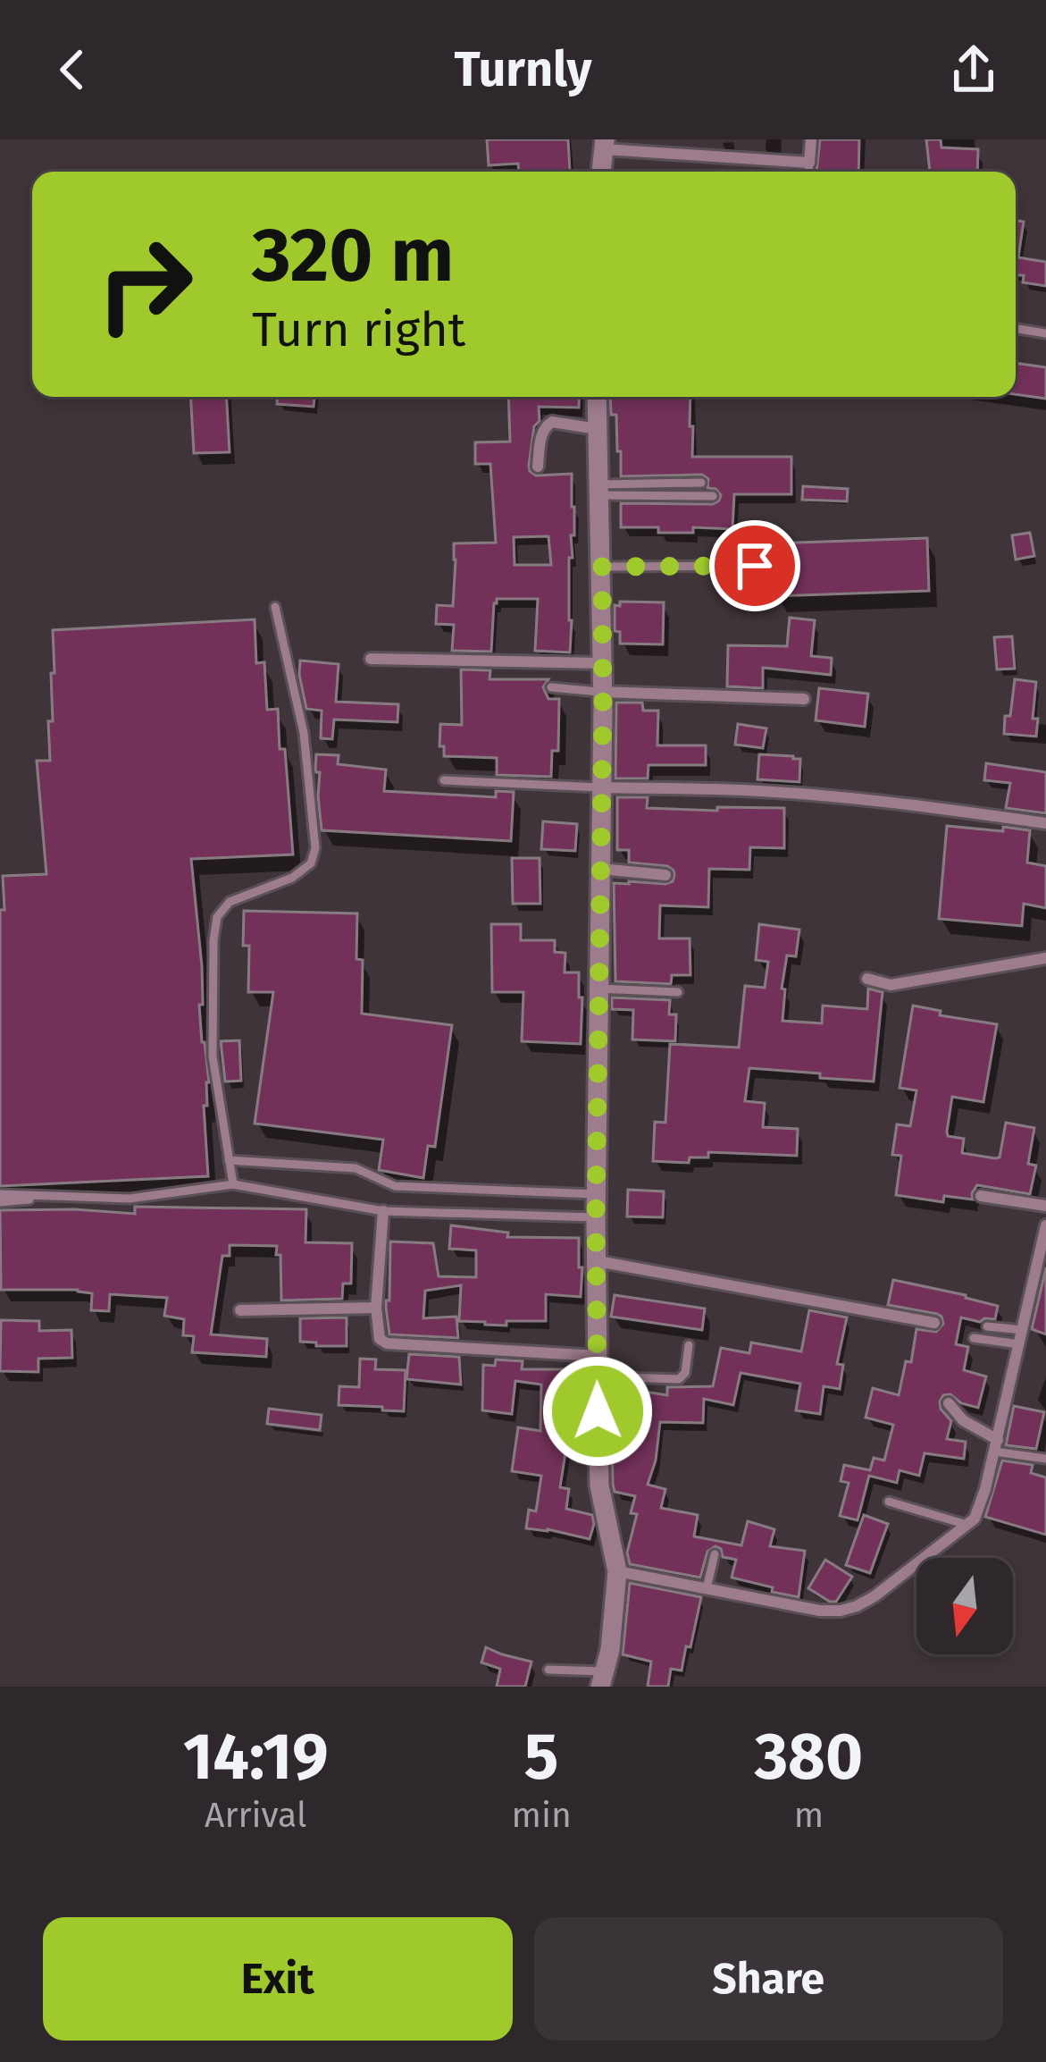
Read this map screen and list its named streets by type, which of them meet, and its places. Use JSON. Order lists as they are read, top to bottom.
{
  "north": "bottom",
  "page": {
    "header": "Turnly",
    "turn": ["320 m", "Turn right"],
    "eta": [
      "14:19",
      "Arrival",
      "5",
      "min",
      "380",
      "m"
    ],
    "buttons": ["Exit", "Share"]
  }
}
